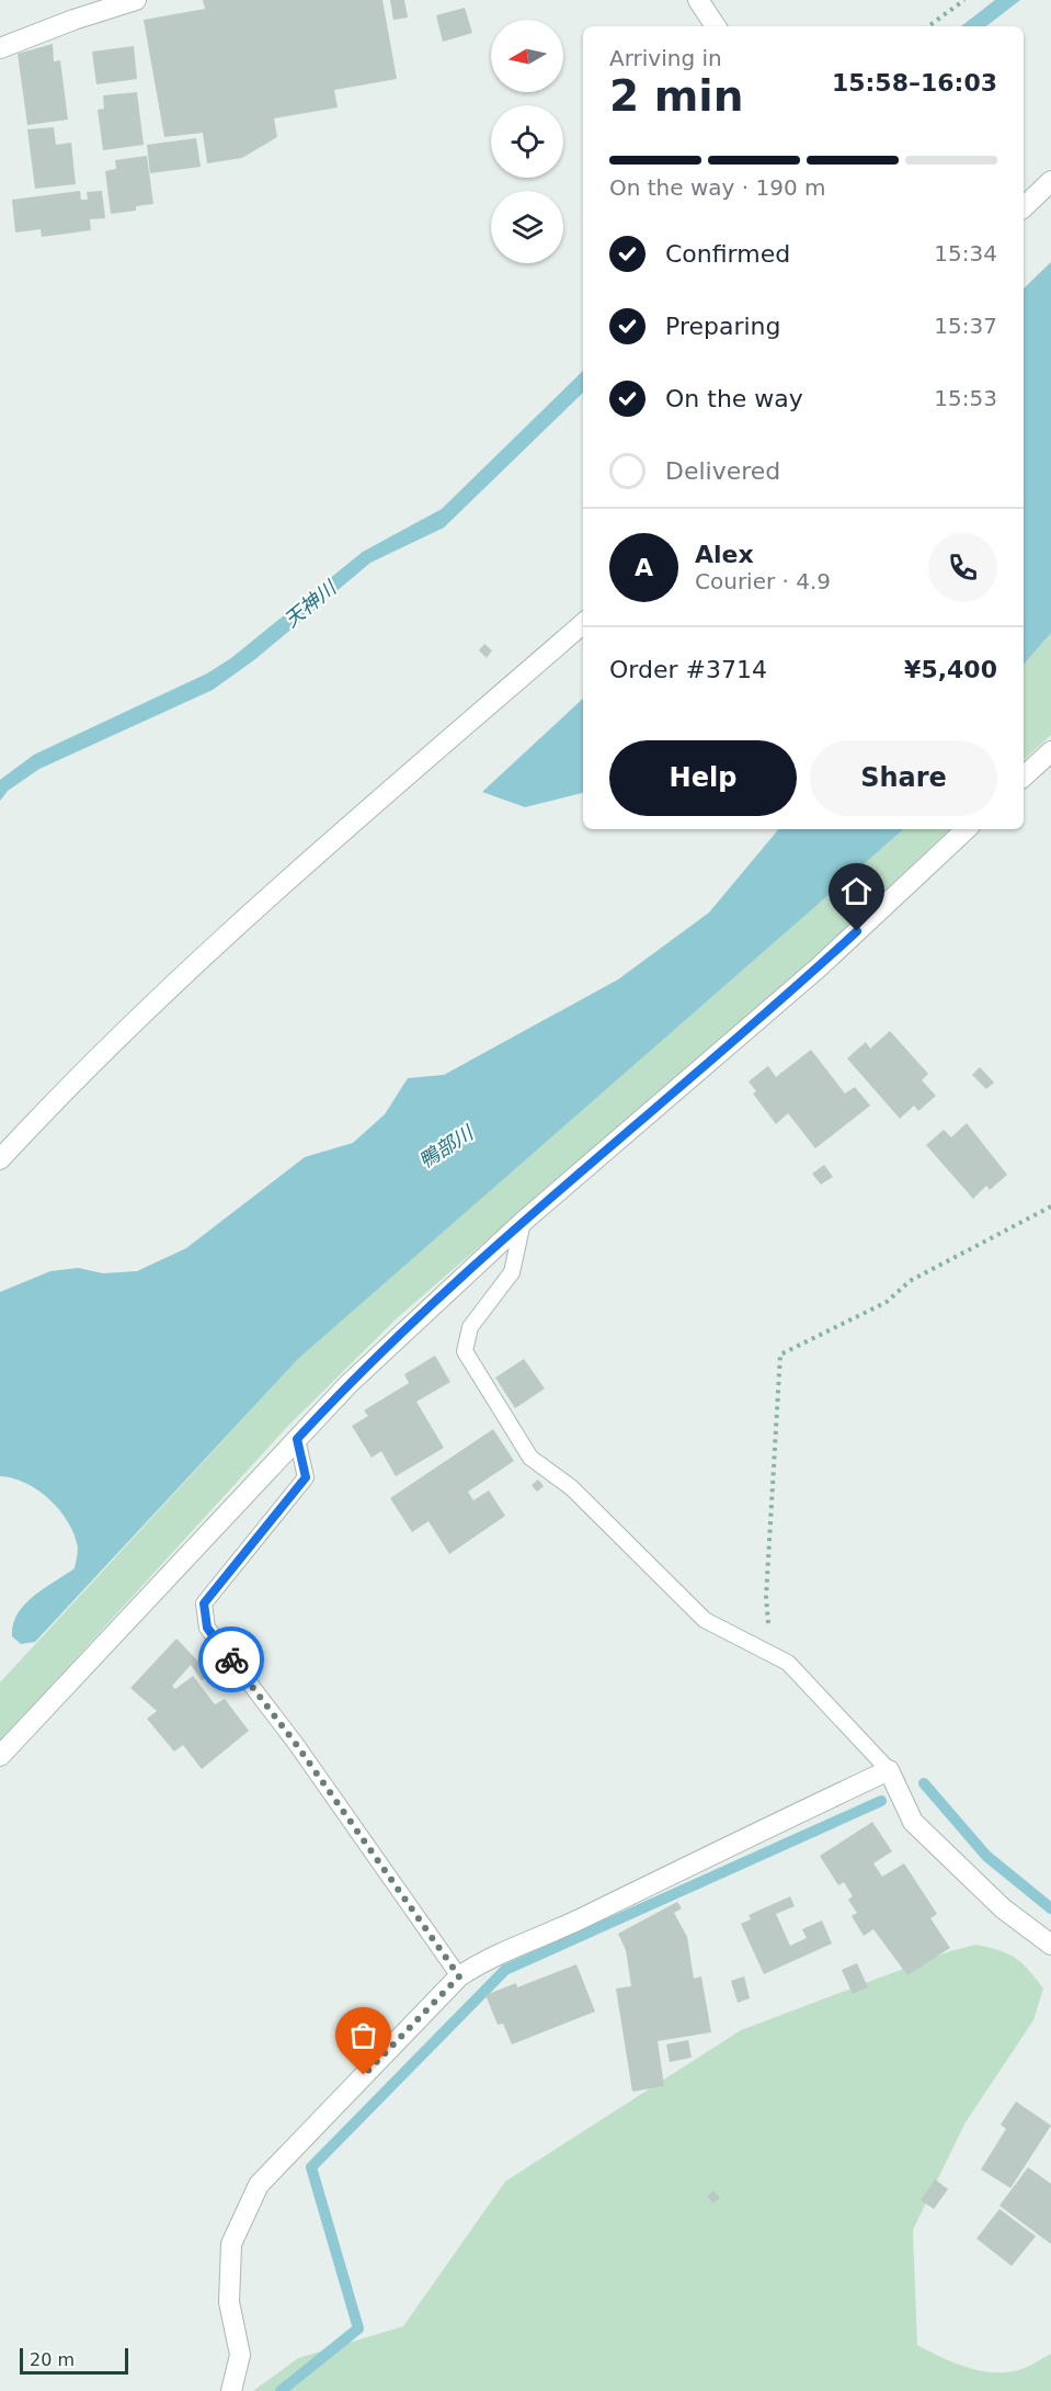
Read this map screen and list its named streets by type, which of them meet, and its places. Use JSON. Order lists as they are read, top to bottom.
{
  "water": ["天神川", "鴨部川"],
  "scale_bar": "20 m",
  "north": "left",
  "page": {
    "heading": ["2 min", "Arriving in", "15:58–16:03"],
    "panel": [
      "Alex",
      "Courier · 4.9",
      "Order #3714",
      "¥5,400"
    ],
    "bar": "On the way · 190 m",
    "list": [
      ["Confirmed", "15:34"],
      ["Preparing", "15:37"],
      ["On the way", "15:53"],
      "Delivered"
    ],
    "round": "A",
    "buttons": ["Help", "Share"],
    "scale": "20 m"
  }
}
